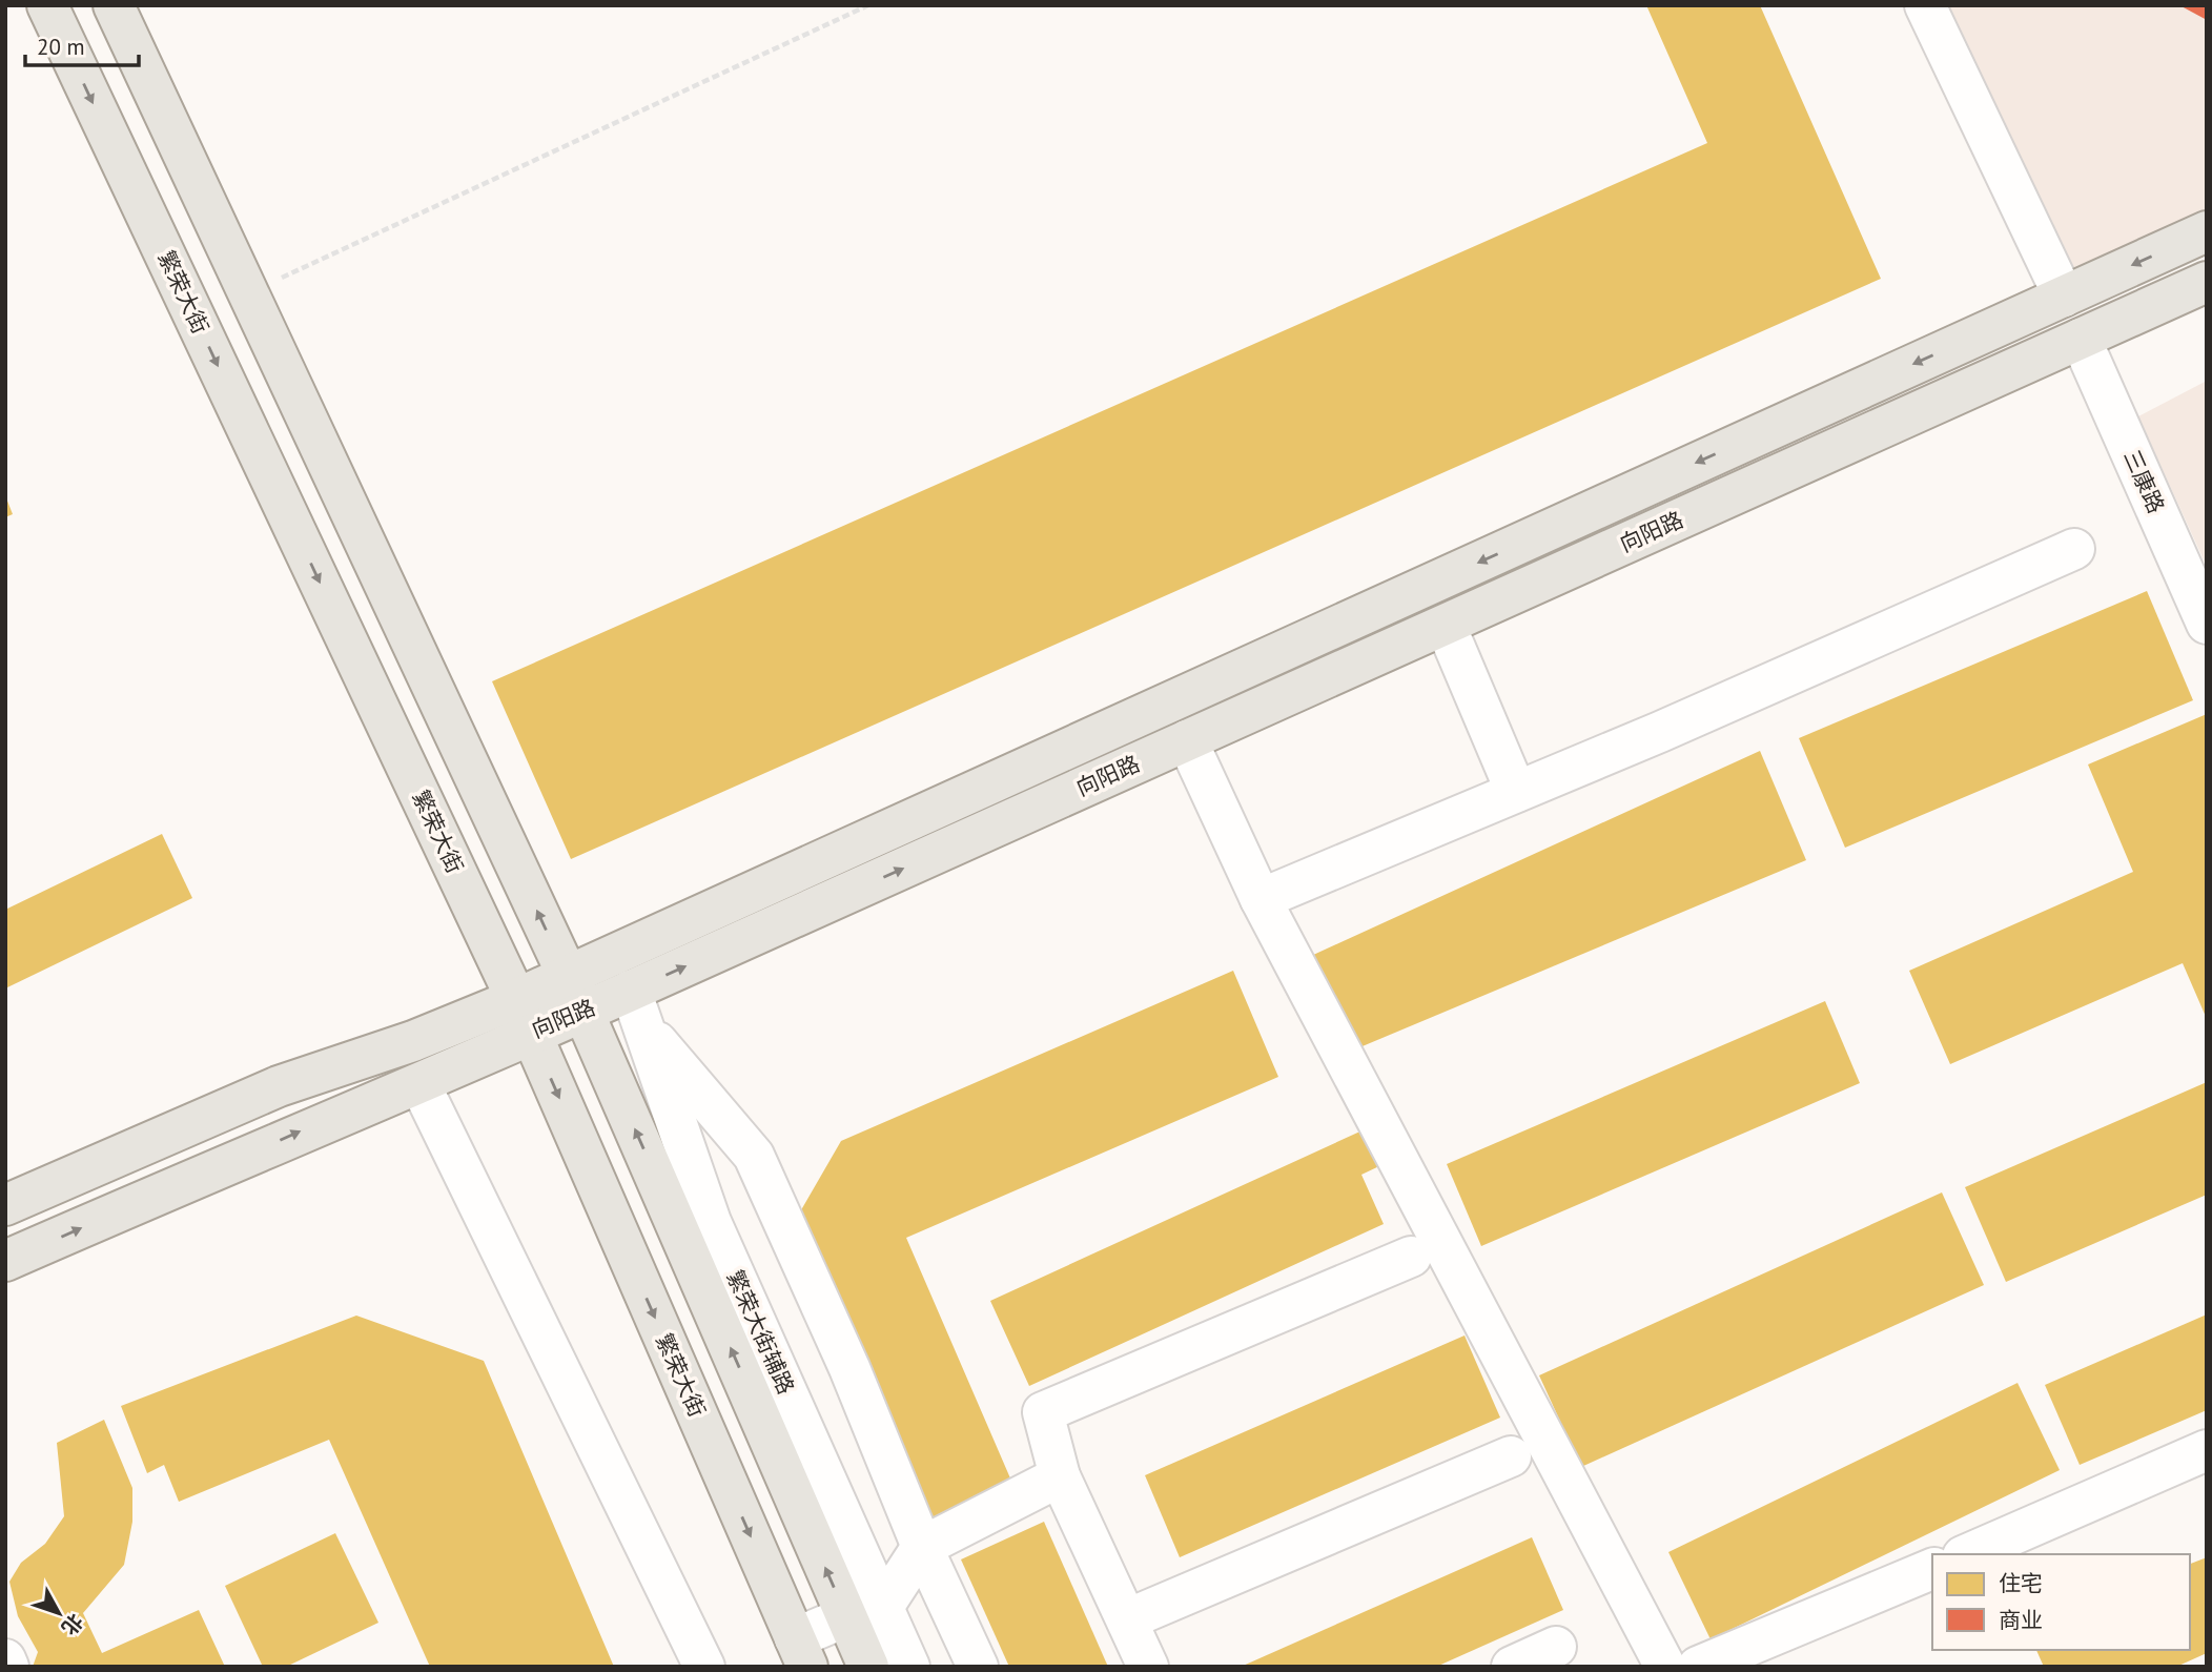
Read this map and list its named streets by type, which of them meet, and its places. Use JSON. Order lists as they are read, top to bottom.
{
  "streets": {
    "main road": ["繁荣大街", "向阳路"],
    "street": ["三康路", "繁荣大街辅路"]
  },
  "crossings": [
    ["繁荣大街", "向阳路"],
    ["三康路", "向阳路"],
    ["向阳路", "繁荣大街辅路"]
  ],
  "legend": ["住宅", "商业"],
  "scale_bar": "20 m",
  "north": "bottom right"
}
